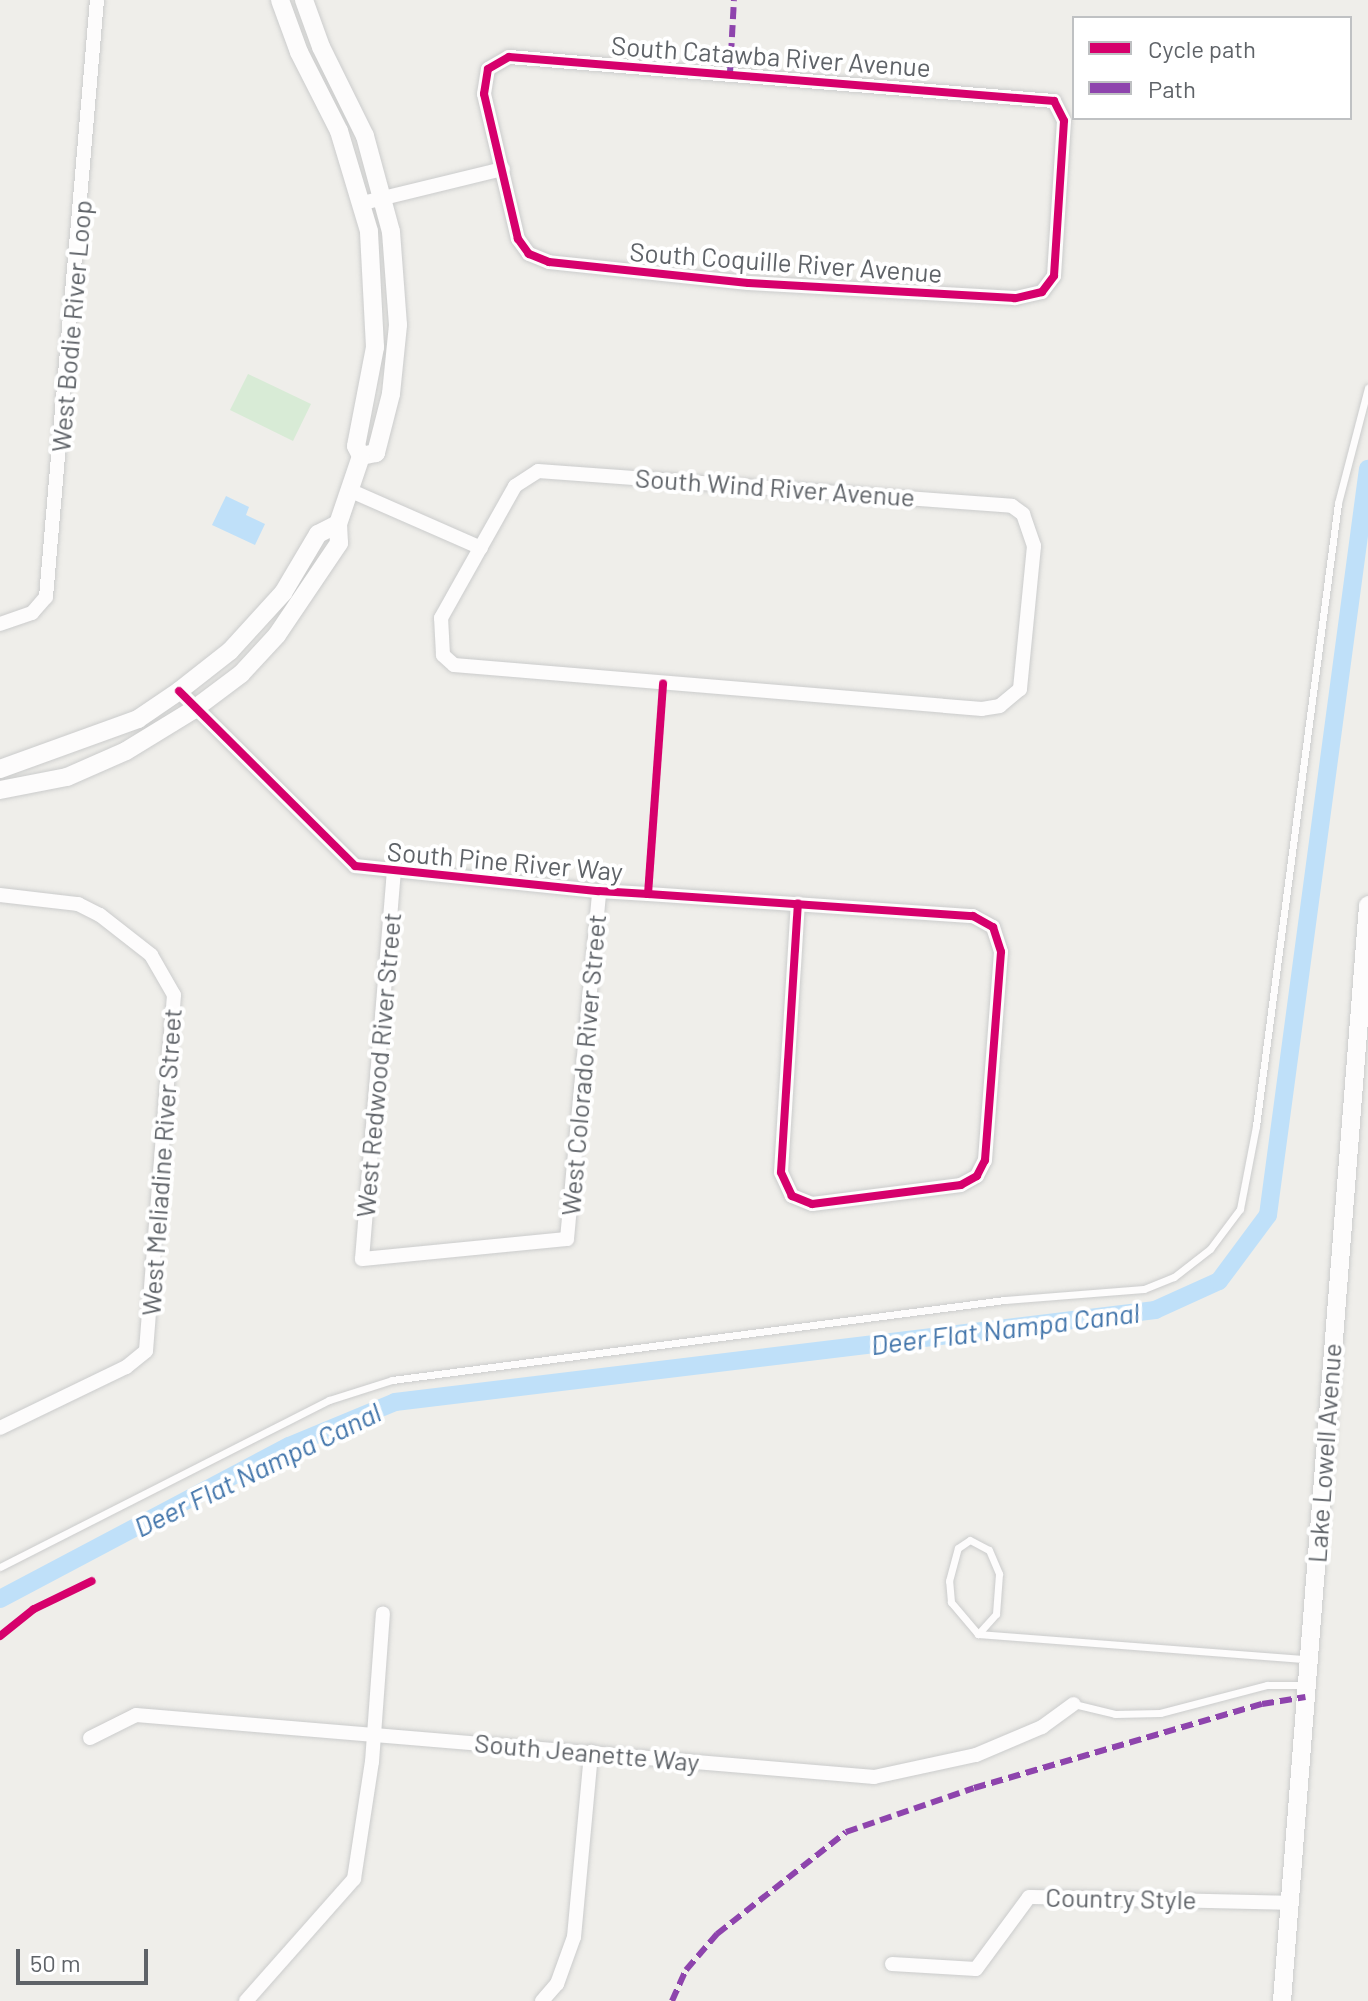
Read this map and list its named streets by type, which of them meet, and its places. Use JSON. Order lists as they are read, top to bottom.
{
  "streets": {
    "street": [
      "South Catawba River Avenue",
      "South Coquille River Avenue",
      "West Bodie River Loop",
      "South Wind River Avenue",
      "South Pine River Way",
      "West Redwood River Street",
      "West Colorado River Street",
      "West Meliadine River Street",
      "Lake Lowell Avenue",
      "South Jeanette Way",
      "Country Style"
    ]
  },
  "crossings": [
    ["South Catawba River Avenue", "South Coquille River Avenue"],
    ["South Pine River Way", "West Redwood River Street"],
    ["South Pine River Way", "West Colorado River Street"],
    ["West Redwood River Street", "West Colorado River Street"],
    ["Lake Lowell Avenue", "Country Style"]
  ],
  "water": ["Deer Flat Nampa Canal"],
  "legend": ["Cycle path", "Path"],
  "scale_bar": "50 m"
}
